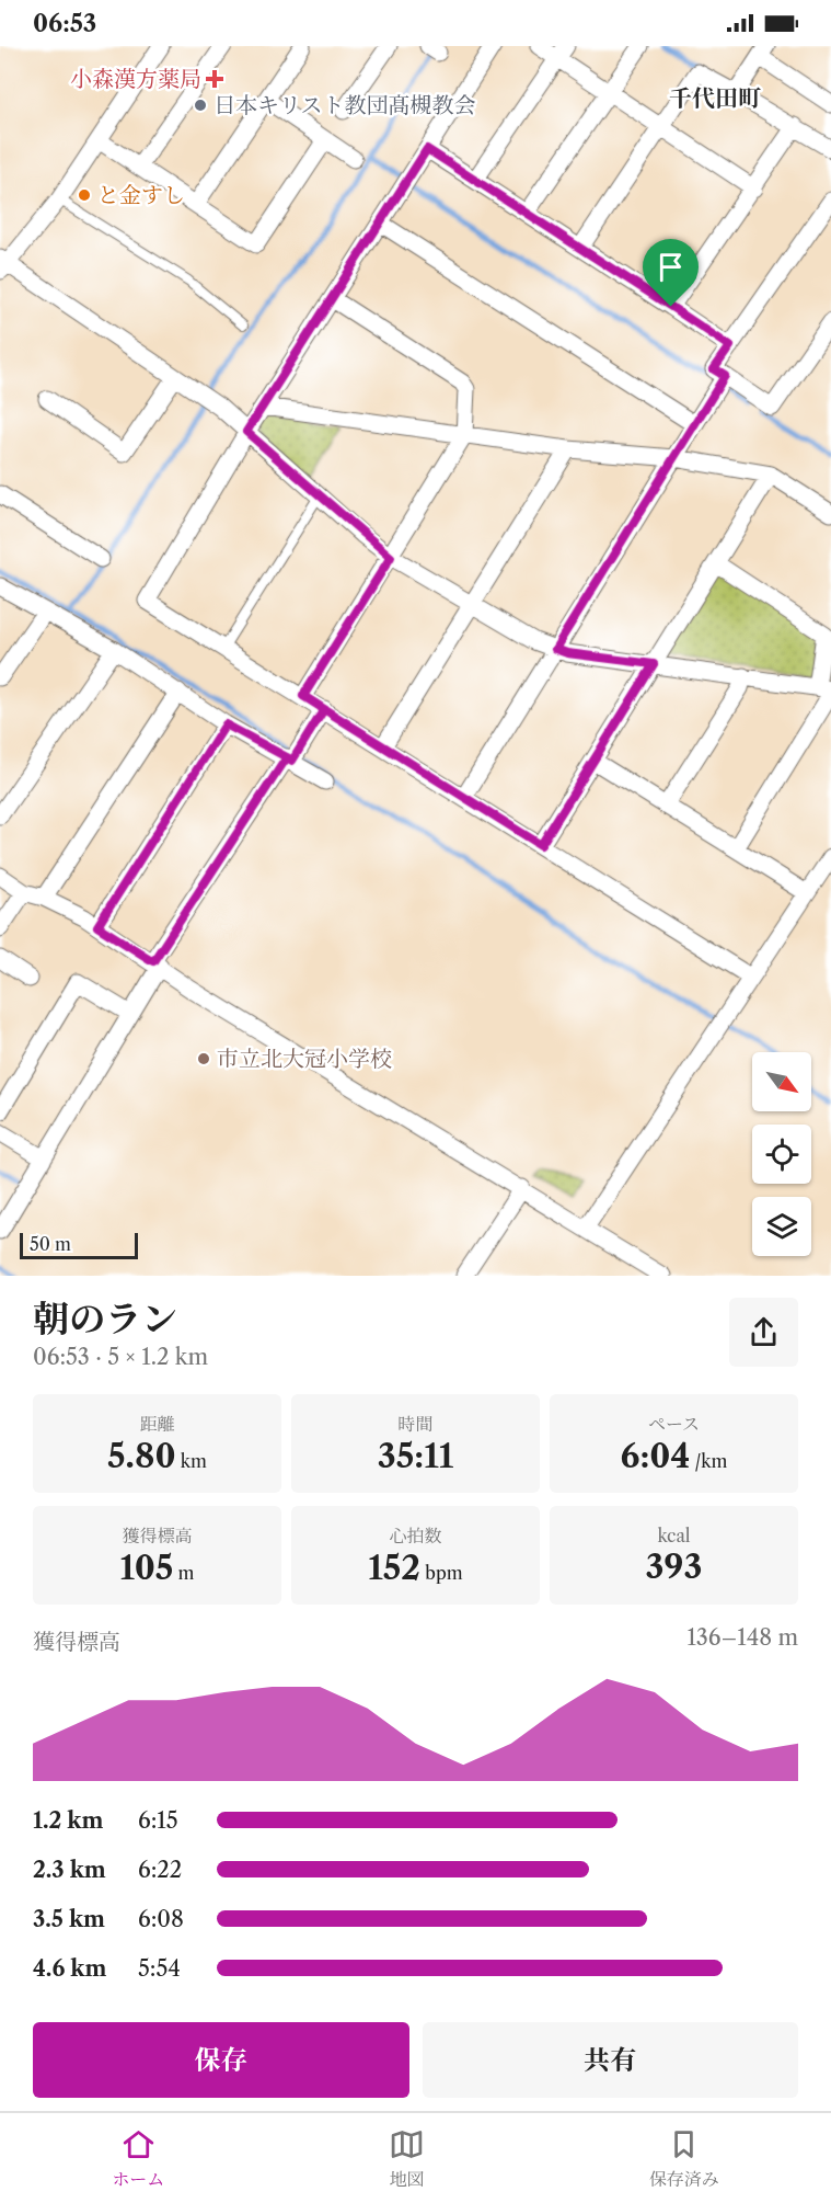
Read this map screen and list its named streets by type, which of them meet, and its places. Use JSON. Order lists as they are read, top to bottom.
{
  "districts": ["千代田町"],
  "places": {
    "health": ["小森漢方薬局"],
    "other": ["日本キリスト教団髙槻教会", "と金すし", "市立北大冠小学校"]
  },
  "scale_bar": "50 m",
  "north": "bottom right",
  "page": {
    "status": "06:53",
    "scale": "50 m",
    "heading": ["朝のラン", "06:53 · 5 × 1.2 km"],
    "stats": [
      ["距離", "5.80 km"],
      ["時間", "35:11"],
      ["ペース", "6:04 /km"],
      ["獲得標高", "105 m"],
      ["心拍数", "152 bpm"],
      ["kcal", "393"]
    ],
    "chart": ["獲得標高", "136–148 m"],
    "list": [
      {
        "name": "1.2 km",
        "note": "6:15"
      },
      {
        "name": "2.3 km",
        "note": "6:22"
      },
      {
        "name": "3.5 km",
        "note": "6:08"
      },
      {
        "name": "4.6 km",
        "note": "5:54"
      }
    ],
    "buttons": ["保存", "共有"],
    "tabs": ["ホーム", "地図", "保存済み"]
  }
}
